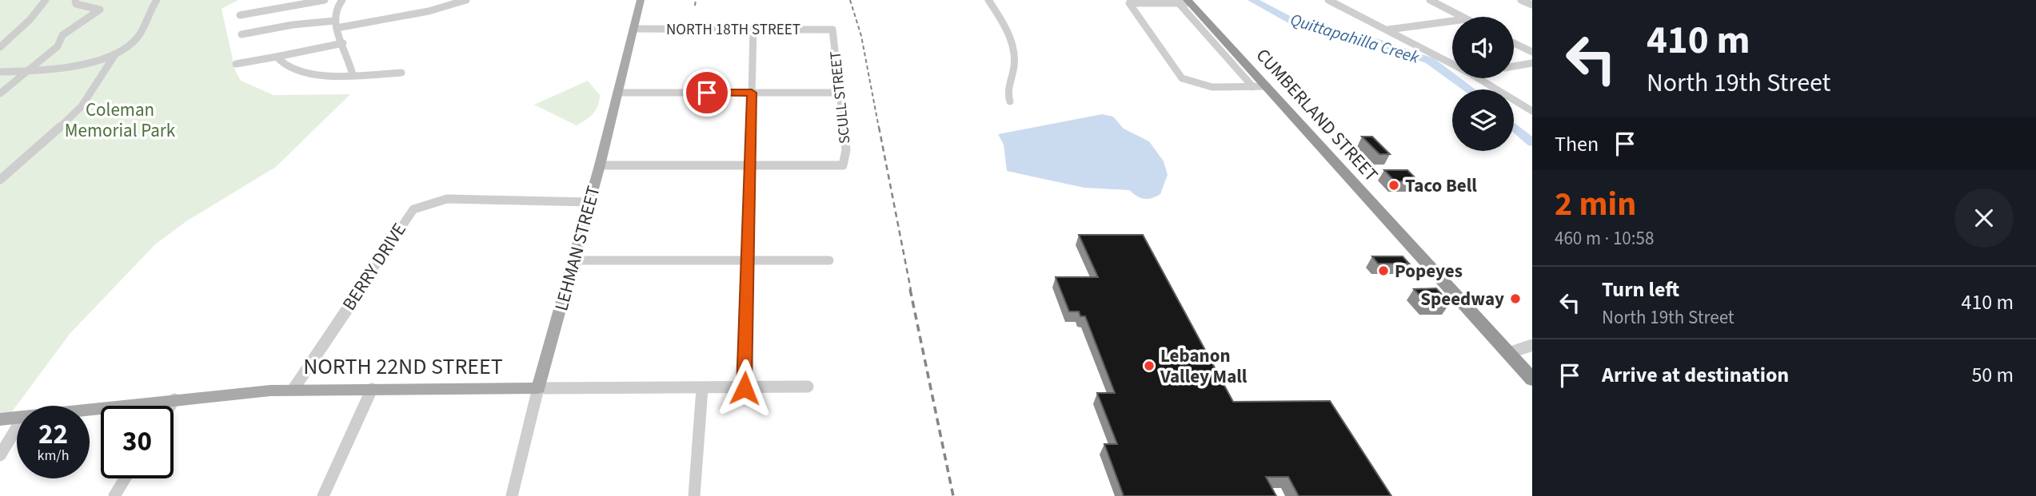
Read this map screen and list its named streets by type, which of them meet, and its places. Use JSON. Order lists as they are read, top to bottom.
{
  "streets": {
    "highway": ["CUMBERLAND STREET"],
    "main road": ["LEHMAN STREET", "NORTH 22ND STREET"],
    "street": ["NORTH 18TH STREET", "SCULL STREET", "BERRY DRIVE"]
  },
  "crossings": [
    ["NORTH 18TH STREET", "SCULL STREET"],
    ["NORTH 18TH STREET", "LEHMAN STREET"],
    ["LEHMAN STREET", "BERRY DRIVE"],
    ["LEHMAN STREET", "NORTH 22ND STREET"],
    ["BERRY DRIVE", "NORTH 22ND STREET"]
  ],
  "water": ["Quittapahilla Creek"],
  "parks": ["Coleman Memorial Park"],
  "places": [
    "Taco Bell",
    "Popeyes",
    "Speedway",
    "Lebanon Valley Mall"
  ],
  "page": {
    "turn": ["410 m", "North 19th Street"],
    "then": "Then",
    "heading": ["2 min", "460 m · 10:58"],
    "list": [
      {
        "name": "Turn left",
        "note": "North 19th Street",
        "value": "410 m"
      },
      {
        "name": "Arrive at destination",
        "value": "50 m"
      }
    ],
    "speed": "22 km/h",
    "limit": "30"
  }
}
